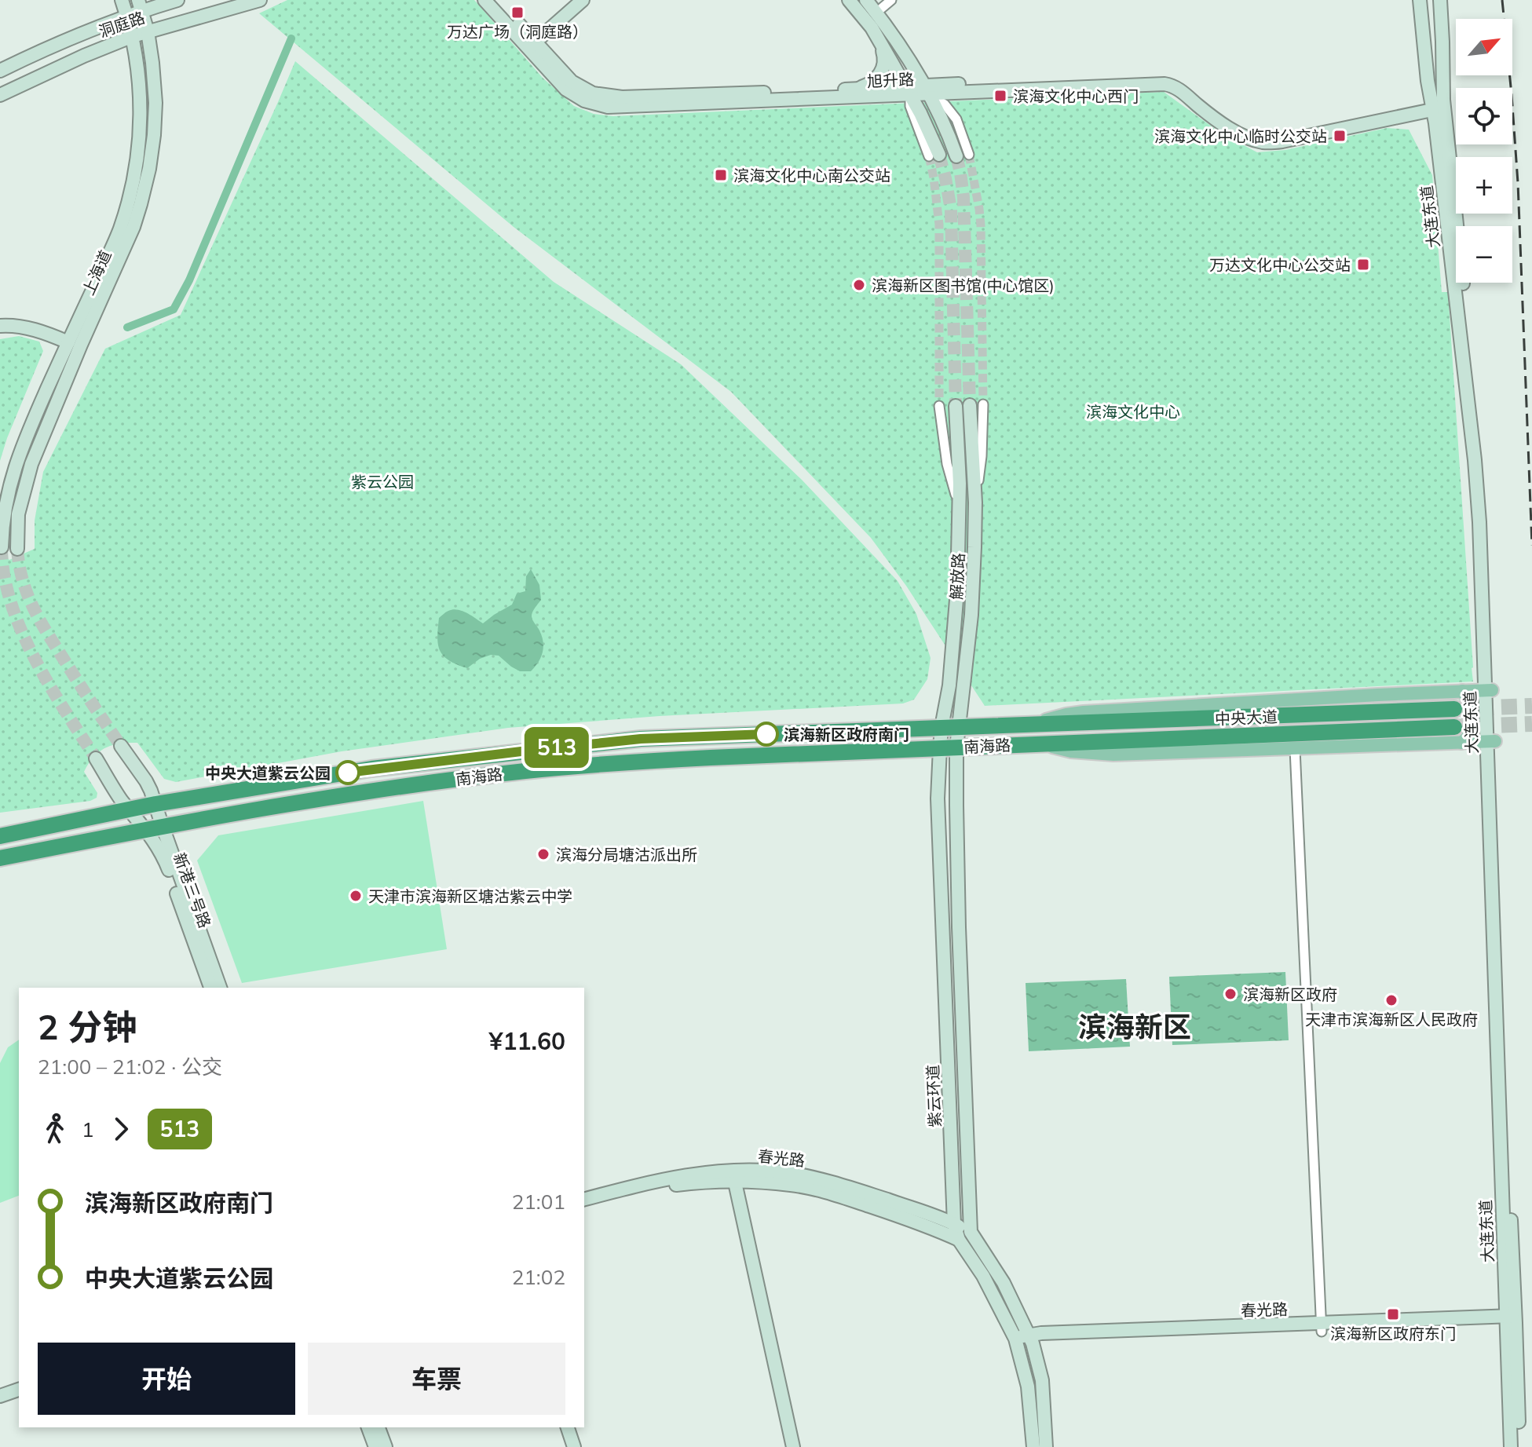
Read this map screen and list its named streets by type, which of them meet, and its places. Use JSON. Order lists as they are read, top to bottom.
{
  "streets": {
    "highway": ["中央大道", "南海路"],
    "street": [
      "洞庭路",
      "旭升路",
      "大连东道",
      "上海道",
      "解放路",
      "新港三号路",
      "紫云环道",
      "春光路"
    ]
  },
  "crossings": [
    ["洞庭路", "上海道"],
    ["旭升路", "大连东道"],
    ["大连东道", "春光路"],
    ["解放路", "南海路"],
    ["解放路", "紫云环道"],
    ["中央大道", "南海路"],
    ["南海路", "新港三号路"],
    ["南海路", "紫云环道"],
    ["紫云环道", "春光路"]
  ],
  "districts": ["滨海新区"],
  "parks": ["滨海文化中心", "紫云公园"],
  "places": {
    "transit": [
      "万达广场（洞庭路）",
      "滨海文化中心西门",
      "滨海文化中心临时公交站",
      "滨海文化中心南公交站",
      "万达文化中心公交站",
      "滨海新区政府东门"
    ],
    "other": [
      "滨海新区图书馆(中心馆区)",
      "滨海新区政府南门",
      "中央大道紫云公园",
      "滨海分局塘沽派出所",
      "天津市滨海新区塘沽紫云中学",
      "滨海新区政府",
      "天津市滨海新区人民政府"
    ]
  },
  "lines": ["bus line 513"],
  "north": "top right",
  "page": {
    "on_map": "513",
    "map_buttons": ["+", "−"],
    "heading": ["2 分钟", "21:00 – 21:02 · 公交", "¥11.60"],
    "legs": ["1", "513"],
    "list": [
      {
        "name": "滨海新区政府南门",
        "value": "21:01"
      },
      {
        "name": "中央大道紫云公园",
        "value": "21:02"
      }
    ],
    "buttons": ["开始", "车票"]
  }
}
